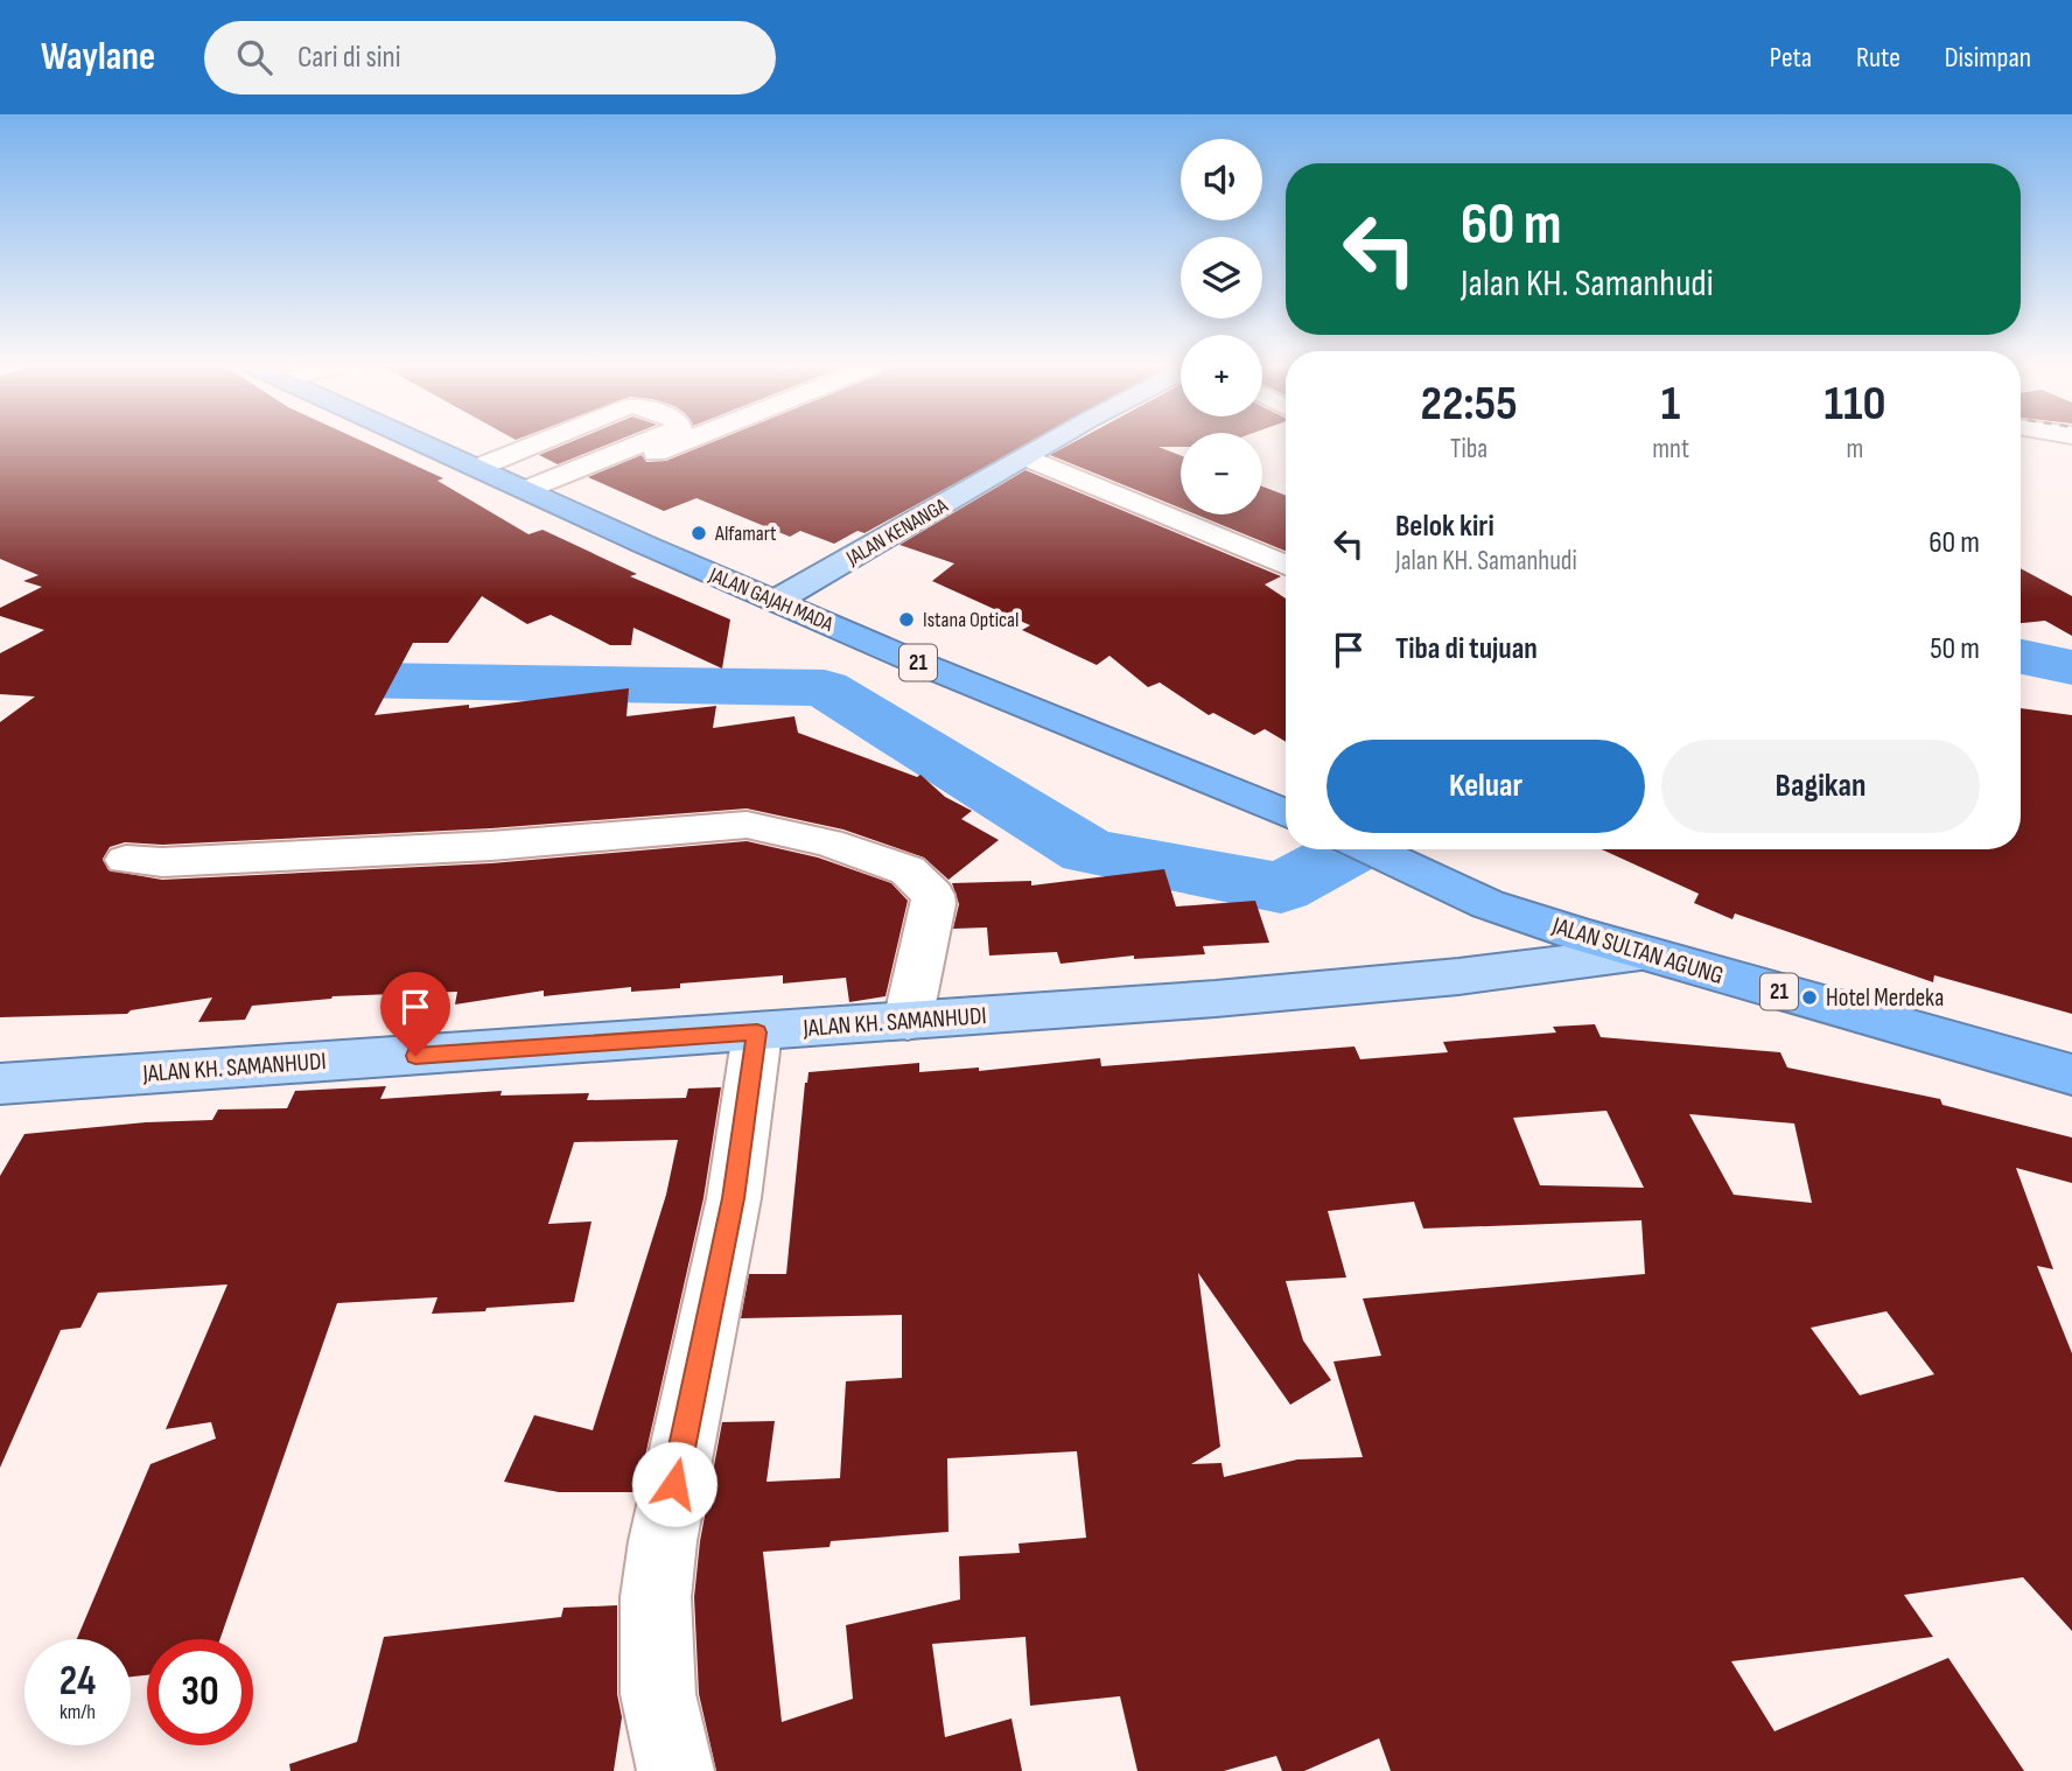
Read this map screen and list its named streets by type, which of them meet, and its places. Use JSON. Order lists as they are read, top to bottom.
{
  "streets": {
    "highway": ["JALAN GAJAH MADA", "21", "JALAN SULTAN AGUNG"],
    "main road": ["JALAN KENANGA", "JALAN KH. SAMANHUDI"]
  },
  "crossings": [
    ["JALAN KENANGA", "JALAN GAJAH MADA"],
    ["JALAN SULTAN AGUNG", "JALAN KH. SAMANHUDI"]
  ],
  "places": ["Alfamart", "Istana Optical", "Hotel Merdeka"],
  "page": {
    "header": "Waylane",
    "search": "Cari di sini",
    "nav": ["Peta", "Rute", "Disimpan"],
    "map_buttons": ["+", "−"],
    "turn": ["60 m", "Jalan KH. Samanhudi"],
    "eta": [
      "22:55",
      "Tiba",
      "1",
      "mnt",
      "110",
      "m"
    ],
    "list": [
      {
        "name": "Belok kiri",
        "note": "Jalan KH. Samanhudi",
        "value": "60 m"
      },
      {
        "name": "Tiba di tujuan",
        "value": "50 m"
      }
    ],
    "buttons": ["Keluar", "Bagikan"],
    "speed": "24 km/h",
    "limit": "30"
  }
}
